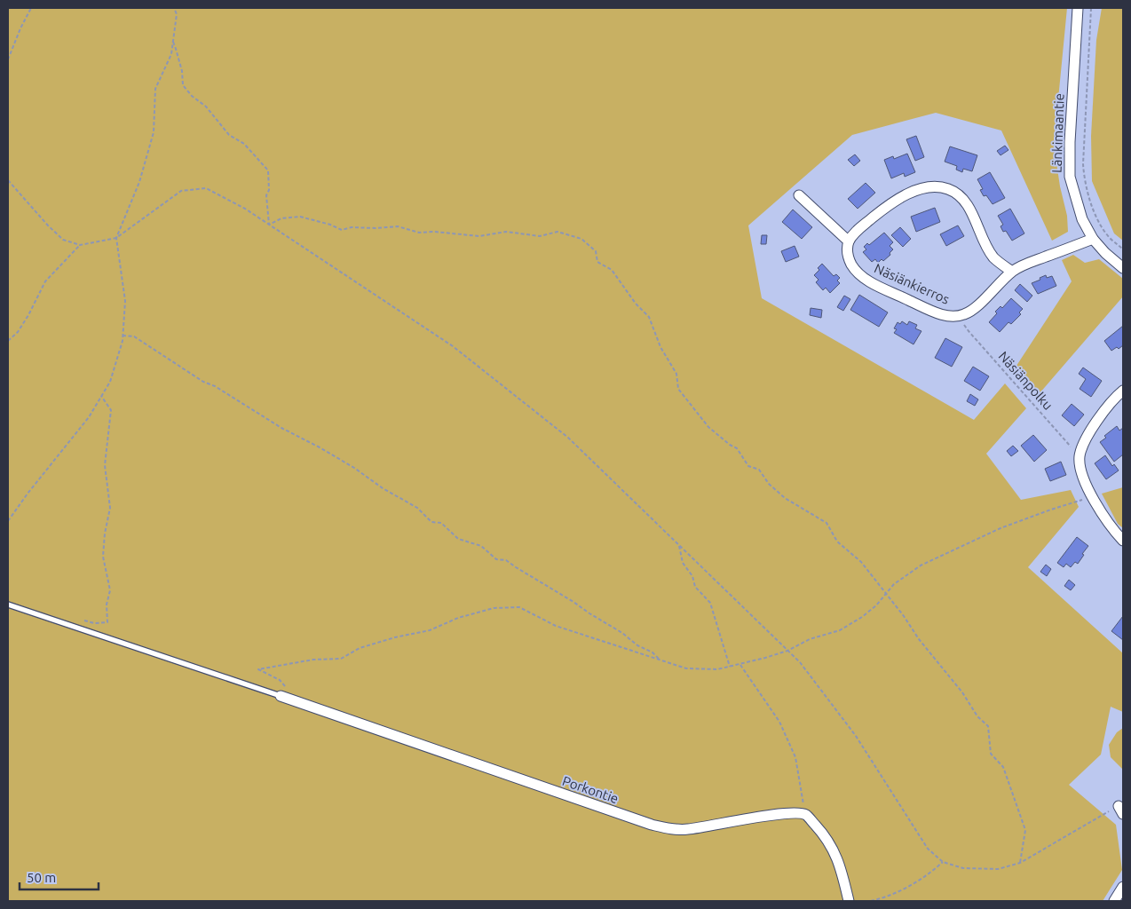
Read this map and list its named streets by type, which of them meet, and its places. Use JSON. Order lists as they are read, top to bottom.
{
  "streets": {
    "street": ["Länkimaantie", "Näsiänkierros", "Porkontie"],
    "path": ["Näsiänpolku"]
  },
  "crossings": [
    ["Länkimaantie", "Näsiänkierros"],
    ["Näsiänkierros", "Näsiänpolku"]
  ],
  "scale_bar": "50 m"
}
